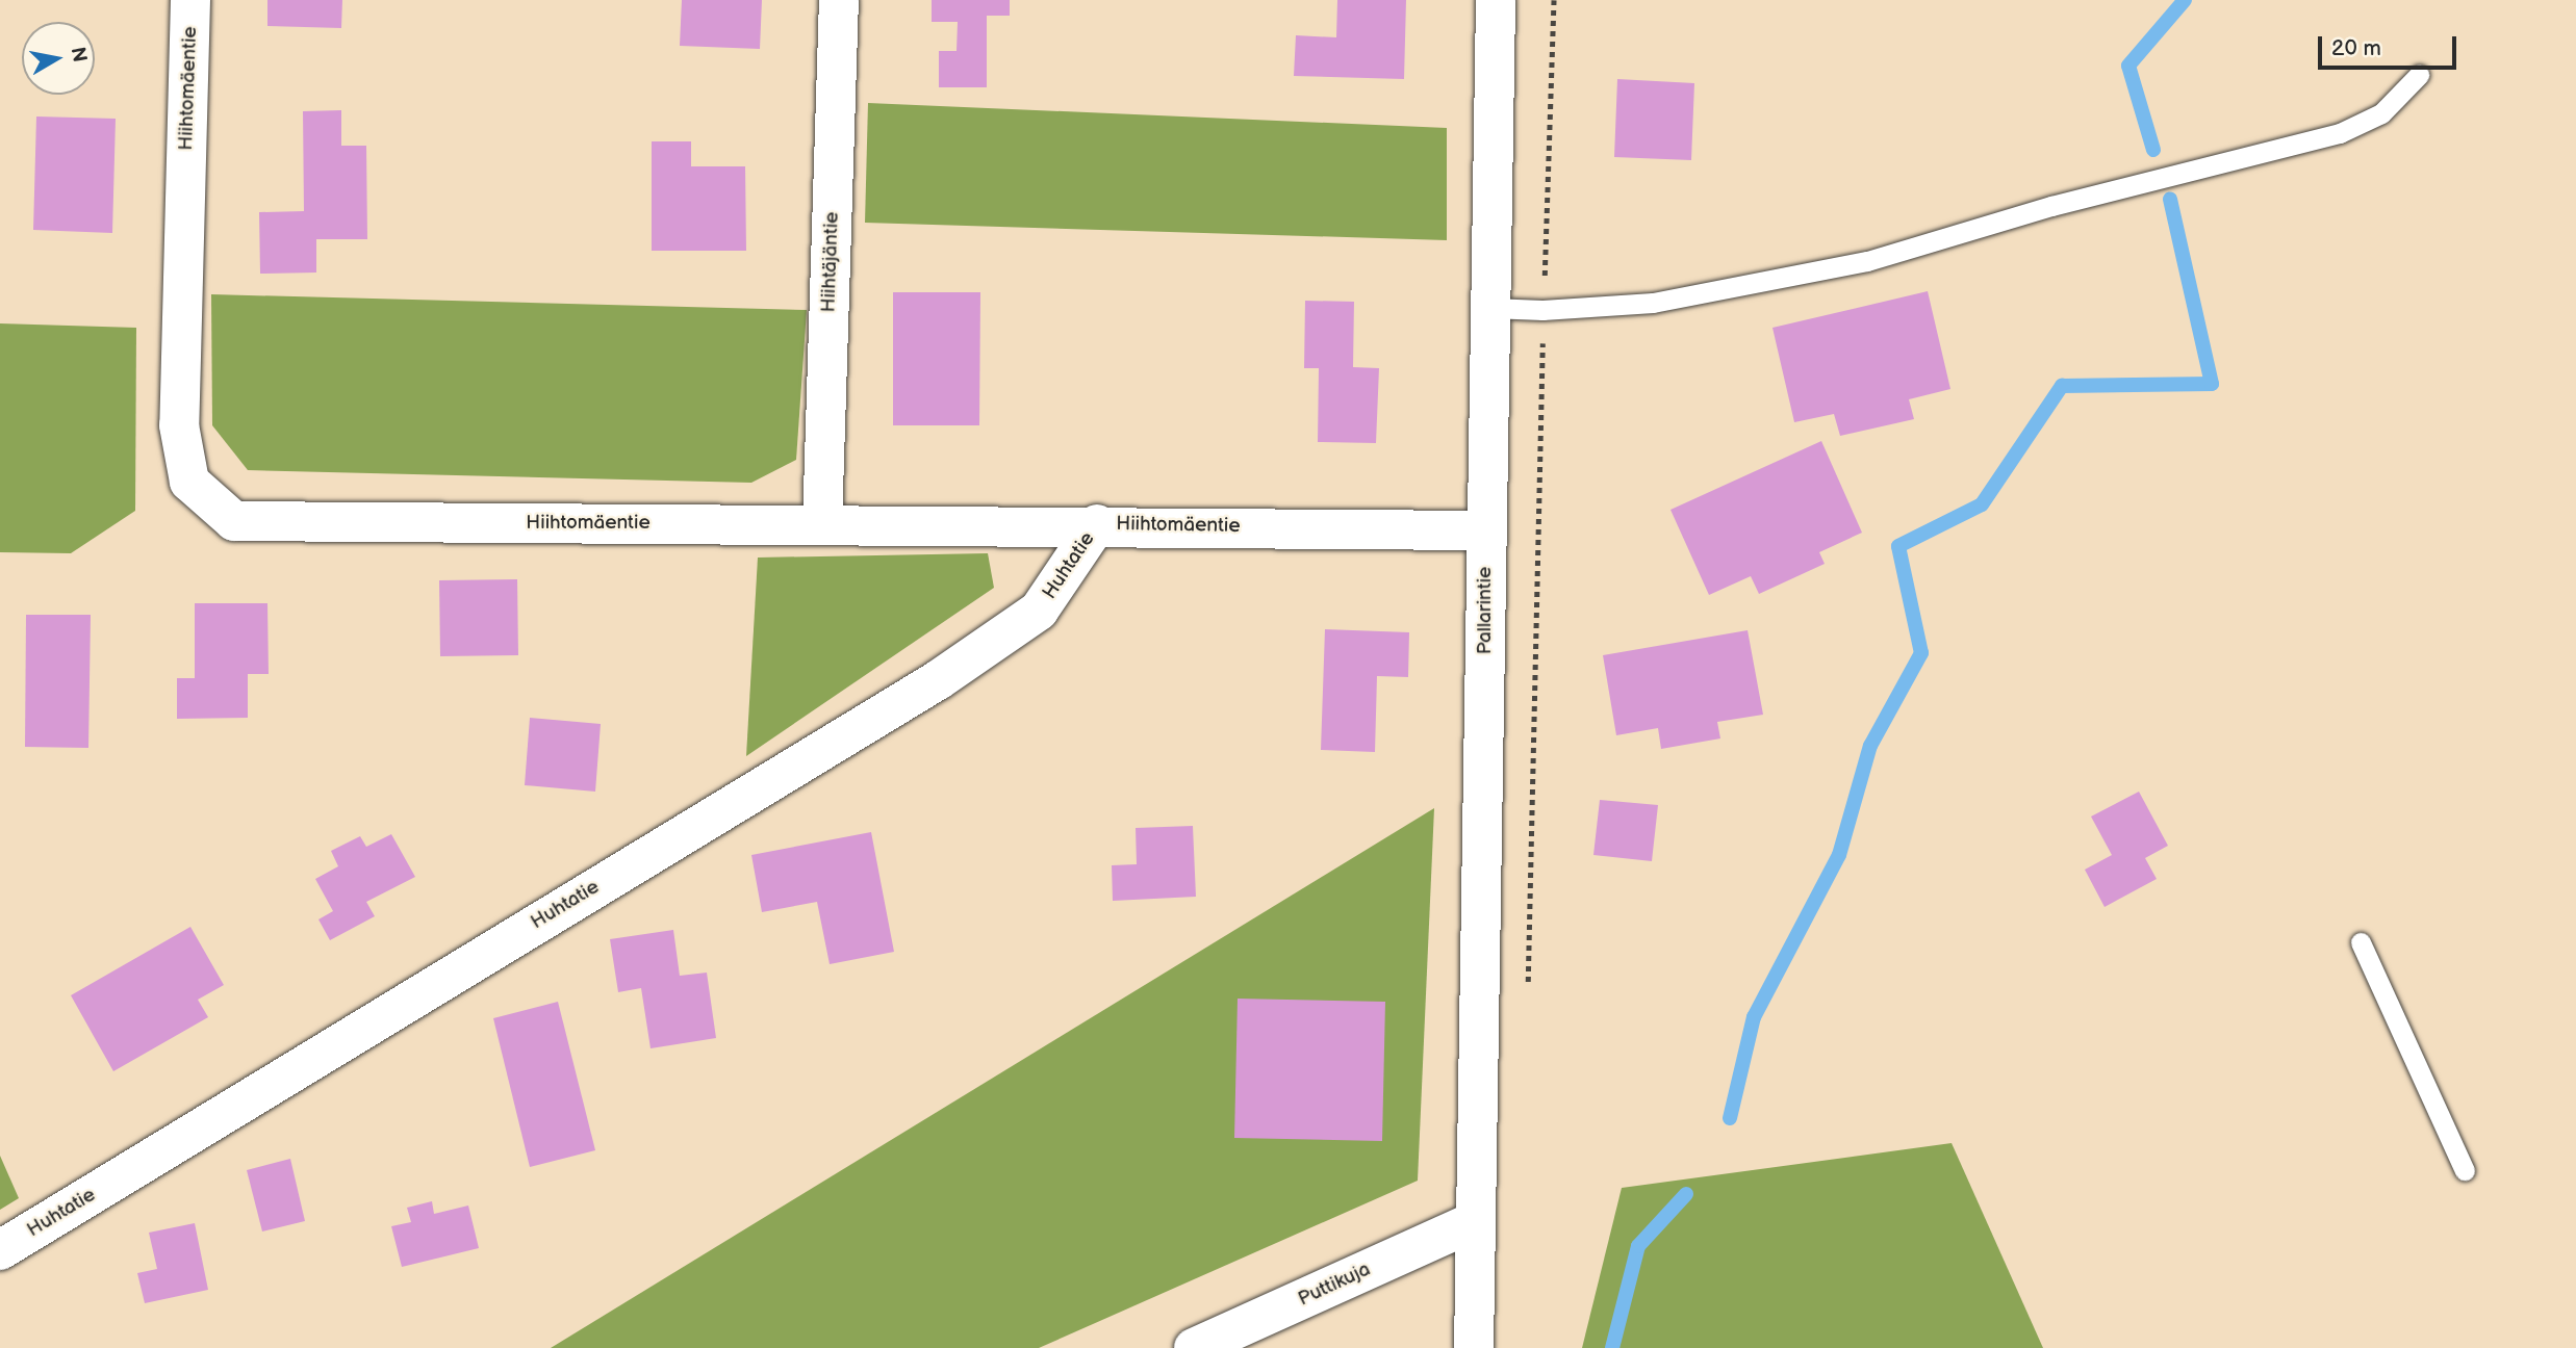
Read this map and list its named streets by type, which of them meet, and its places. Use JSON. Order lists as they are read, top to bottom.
{
  "streets": {
    "street": [
      "Hiihtomäentie",
      "Hiihtäjäntie",
      "Huhtatie",
      "Pallarintie",
      "Puttikuja"
    ]
  },
  "crossings": [
    ["Hiihtomäentie", "Hiihtäjäntie"],
    ["Hiihtomäentie", "Huhtatie"],
    ["Hiihtomäentie", "Pallarintie"],
    ["Pallarintie", "Puttikuja"]
  ],
  "scale_bar": "20 m",
  "north": "right"
}
